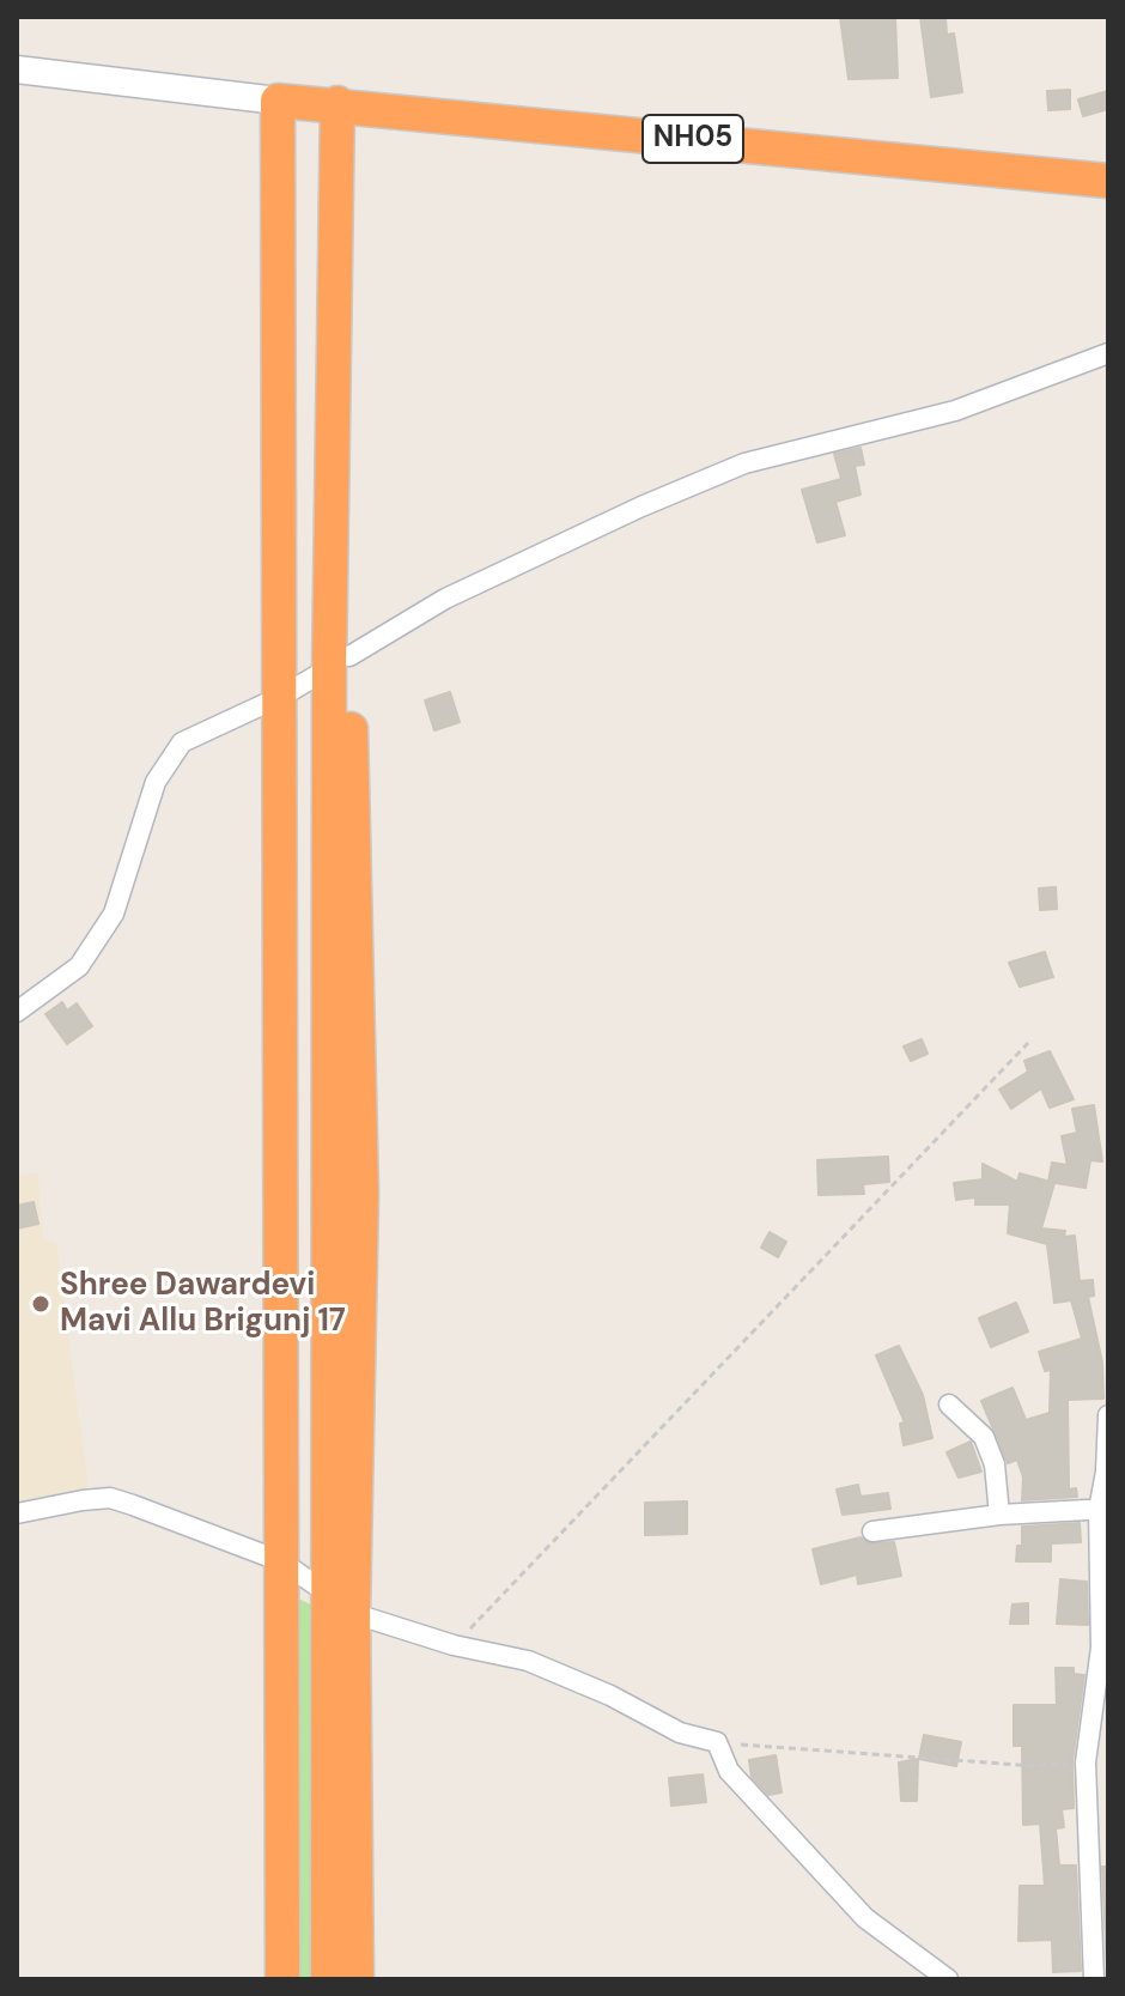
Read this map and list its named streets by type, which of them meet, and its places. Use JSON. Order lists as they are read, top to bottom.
{
  "streets": {
    "highway": ["NH05"]
  },
  "places": ["Shree Dawardevi Mavi Allu Brigunj 17"]
}
